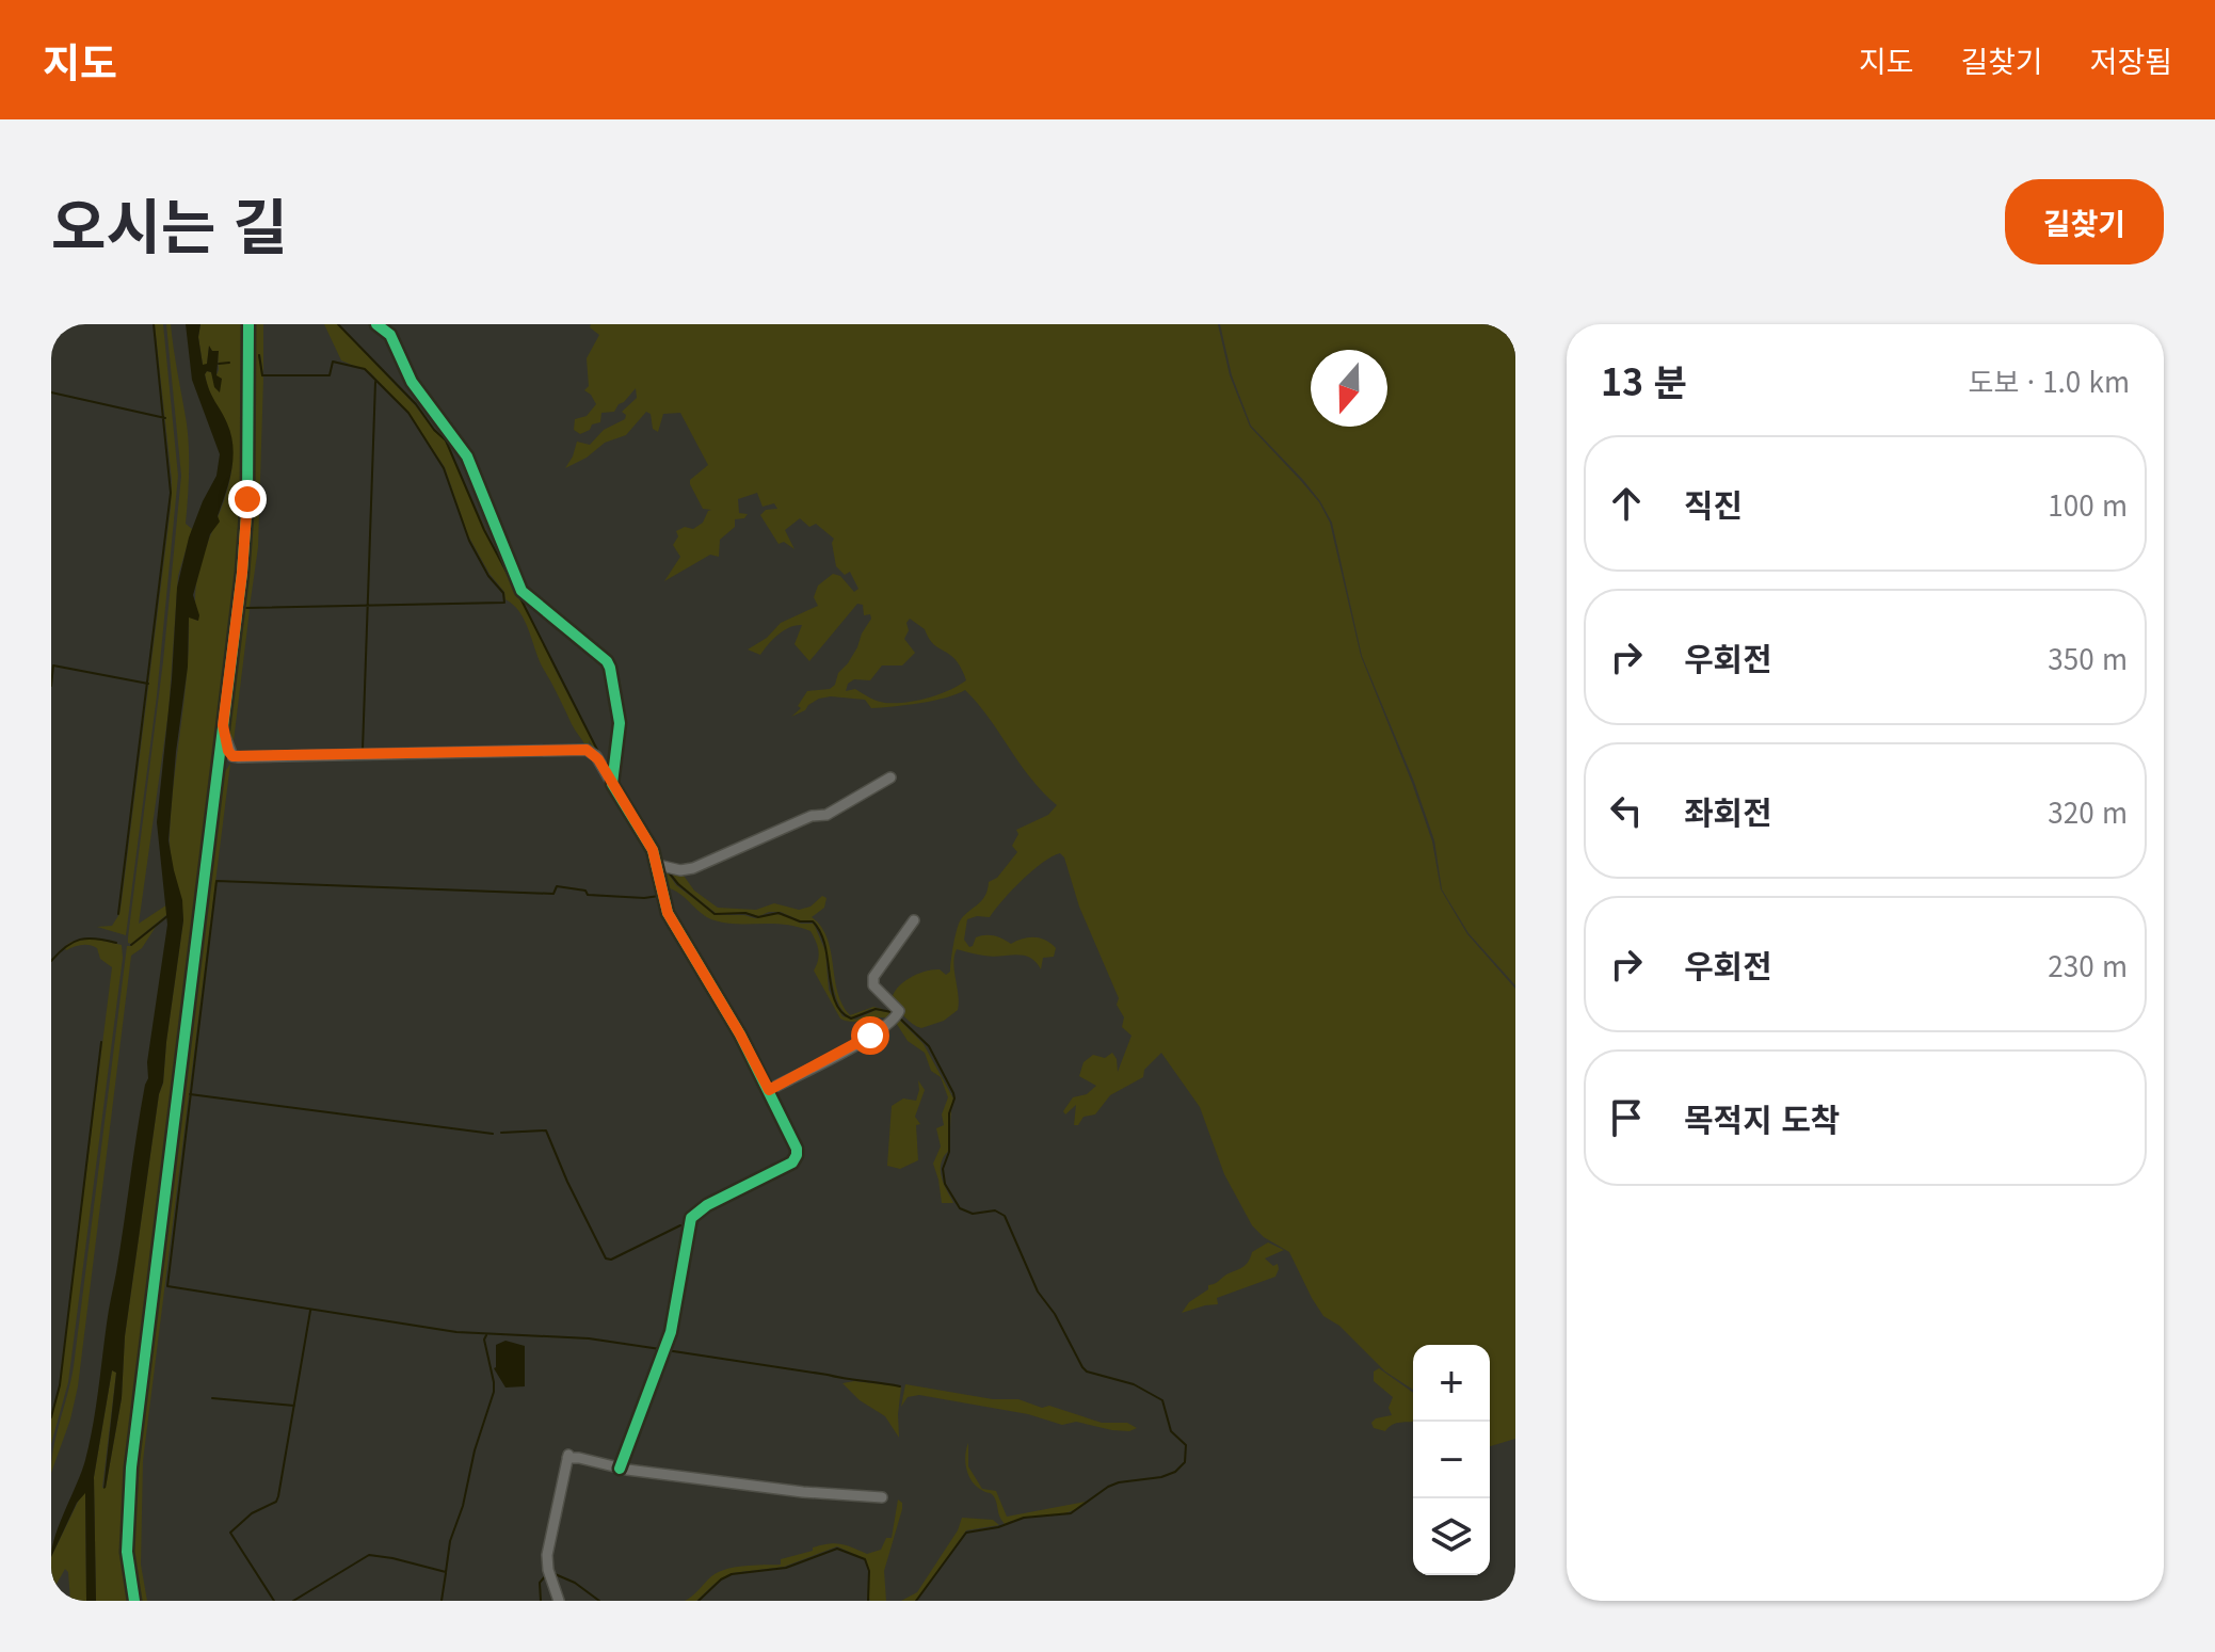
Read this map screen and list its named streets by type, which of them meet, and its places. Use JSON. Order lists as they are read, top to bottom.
{
  "north": "bottom",
  "page": {
    "header": "지도",
    "nav": ["지도", "길찾기", "저장됨"],
    "title": "오시는 길",
    "buttons": "길찾기",
    "heading": ["13 분", "도보 · 1.0 km"],
    "list": [
      ["직진", "100 m"],
      ["우회전", "350 m"],
      ["좌회전", "320 m"],
      ["우회전", "230 m"],
      "목적지 도착"
    ],
    "map_buttons": ["+", "−"]
  }
}
